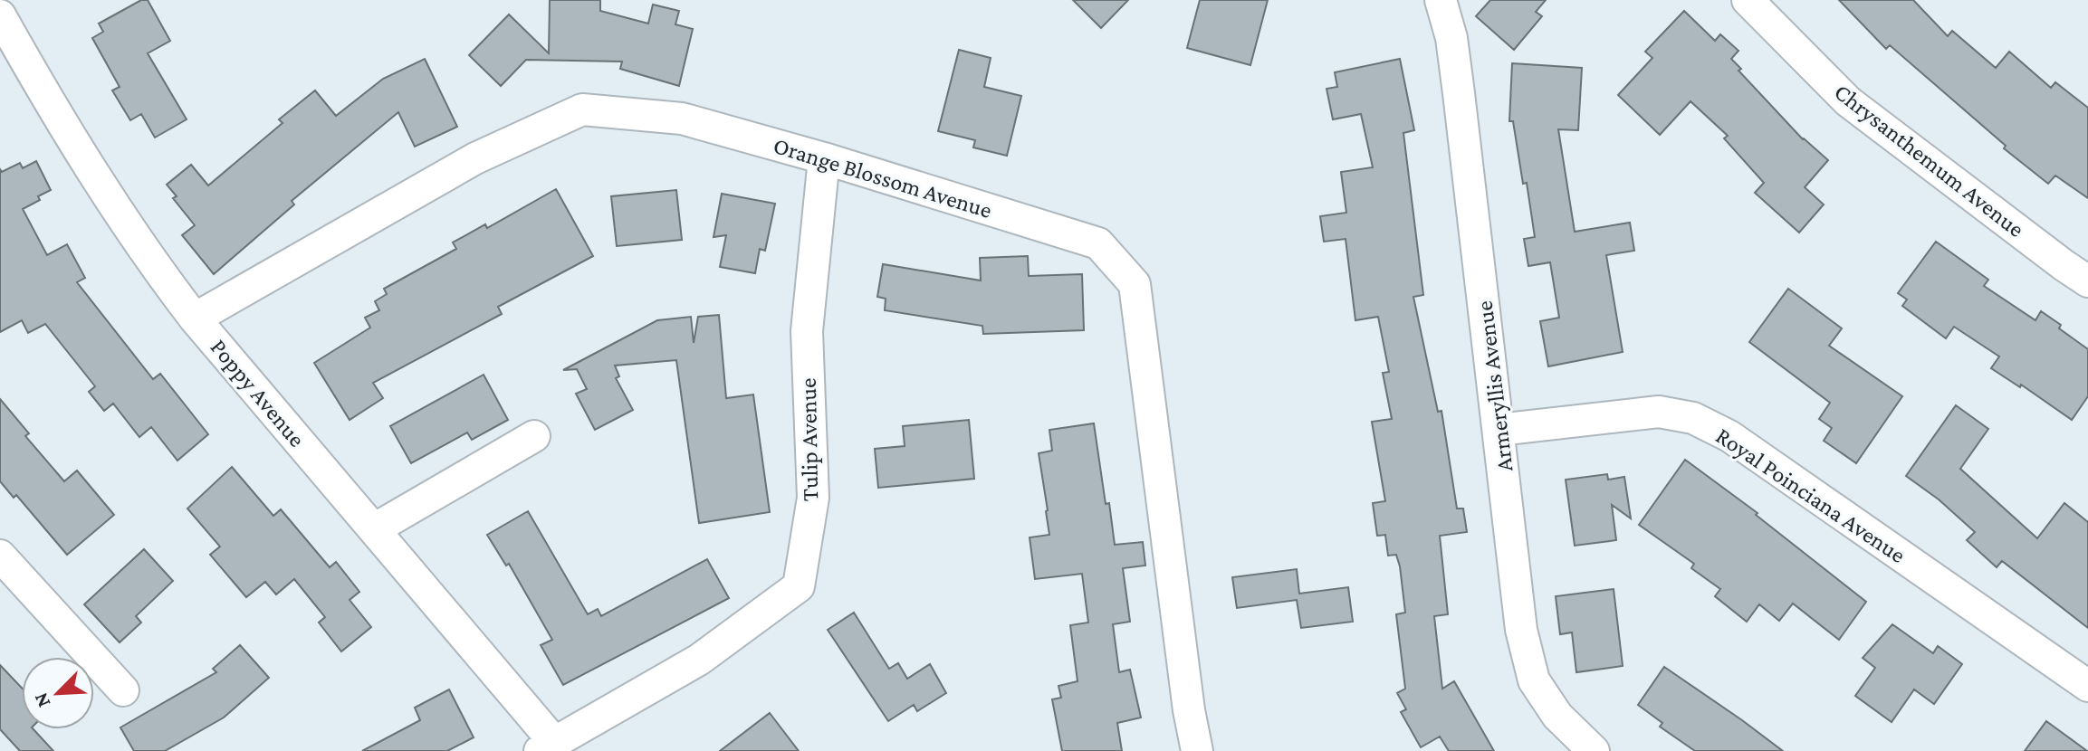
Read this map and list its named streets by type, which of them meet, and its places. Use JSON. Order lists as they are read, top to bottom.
{
  "streets": {
    "street": [
      "Chrysanthemum Avenue",
      "Orange Blossom Avenue",
      "Armeryllis Avenue",
      "Poppy Avenue",
      "Tulip Avenue",
      "Royal Poinciana Avenue"
    ]
  },
  "crossings": [
    ["Orange Blossom Avenue", "Poppy Avenue"],
    ["Orange Blossom Avenue", "Tulip Avenue"],
    ["Armeryllis Avenue", "Royal Poinciana Avenue"],
    ["Poppy Avenue", "Tulip Avenue"]
  ],
  "north": "bottom left"
}
